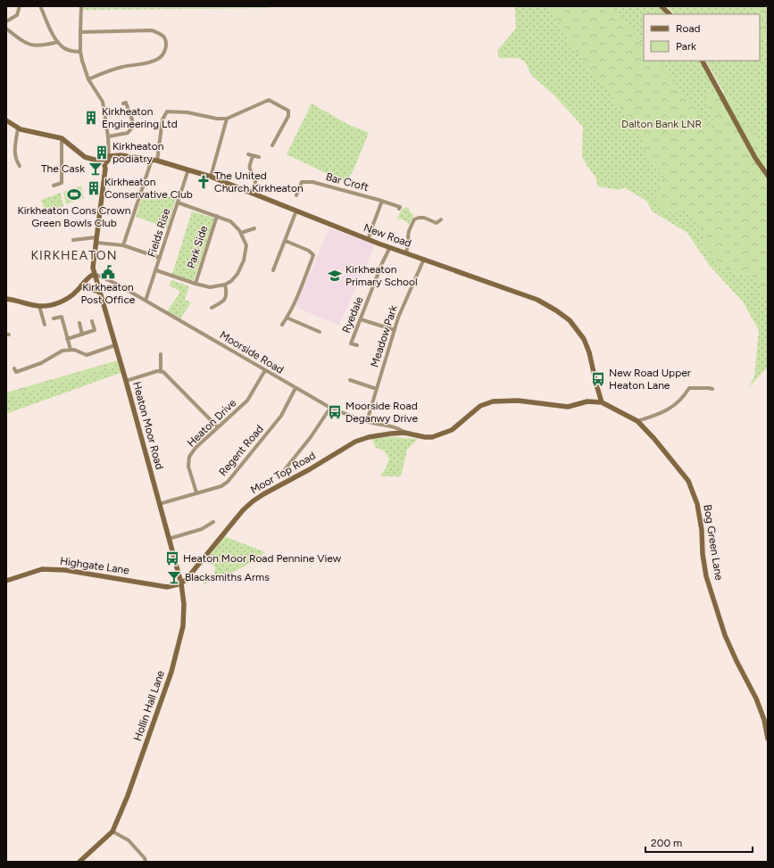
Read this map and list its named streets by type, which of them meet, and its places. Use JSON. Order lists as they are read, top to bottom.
{
  "streets": {
    "street": [
      "Bar Croft",
      "Fields Rise",
      "New Road",
      "Park Side",
      "Ryedale",
      "Meadow Park",
      "Moorside Road",
      "Heaton Drive",
      "Heaton Moor Road",
      "Regent Road",
      "Moor Top Road",
      "Bog Green Lane",
      "Highgate Lane",
      "Hollin Hall Lane"
    ]
  },
  "crossings": [
    ["Fields Rise", "New Road"],
    ["Fields Rise", "Moorside Road"],
    ["New Road", "Ryedale"],
    ["New Road", "Meadow Park"],
    ["New Road", "Moor Top Road"],
    ["New Road", "Bog Green Lane"],
    ["Meadow Park", "Moorside Road"],
    ["Moorside Road", "Heaton Drive"],
    ["Moorside Road", "Heaton Moor Road"],
    ["Moorside Road", "Regent Road"],
    ["Moorside Road", "Moor Top Road"],
    ["Heaton Drive", "Regent Road"],
    ["Heaton Moor Road", "Regent Road"],
    ["Heaton Moor Road", "Moor Top Road"],
    ["Heaton Moor Road", "Highgate Lane"],
    ["Heaton Moor Road", "Hollin Hall Lane"],
    ["Moor Top Road", "Bog Green Lane"],
    ["Moor Top Road", "Highgate Lane"],
    ["Moor Top Road", "Hollin Hall Lane"],
    ["Highgate Lane", "Hollin Hall Lane"]
  ],
  "districts": ["KIRKHEATON"],
  "parks": ["Dalton Bank LNR"],
  "places": {
    "building": ["Kirkheaton Engineering Ltd", "Kirkheaton podiatry", "Kirkheaton Conservative Club"],
    "bar": ["The Cask", "Blacksmiths Arms"],
    "church": ["The United Church Kirkheaton"],
    "sports": ["Kirkheaton Cons Crown Green Bowls Club"],
    "public building": ["Kirkheaton Post Office"],
    "school or university": ["Kirkheaton Primary School"],
    "bus stop": ["New Road Upper Heaton Lane", "Moorside Road Deganwy Drive", "Heaton Moor Road Pennine View"]
  },
  "legend": ["Road", "Park"],
  "scale_bar": "200 m"
}
